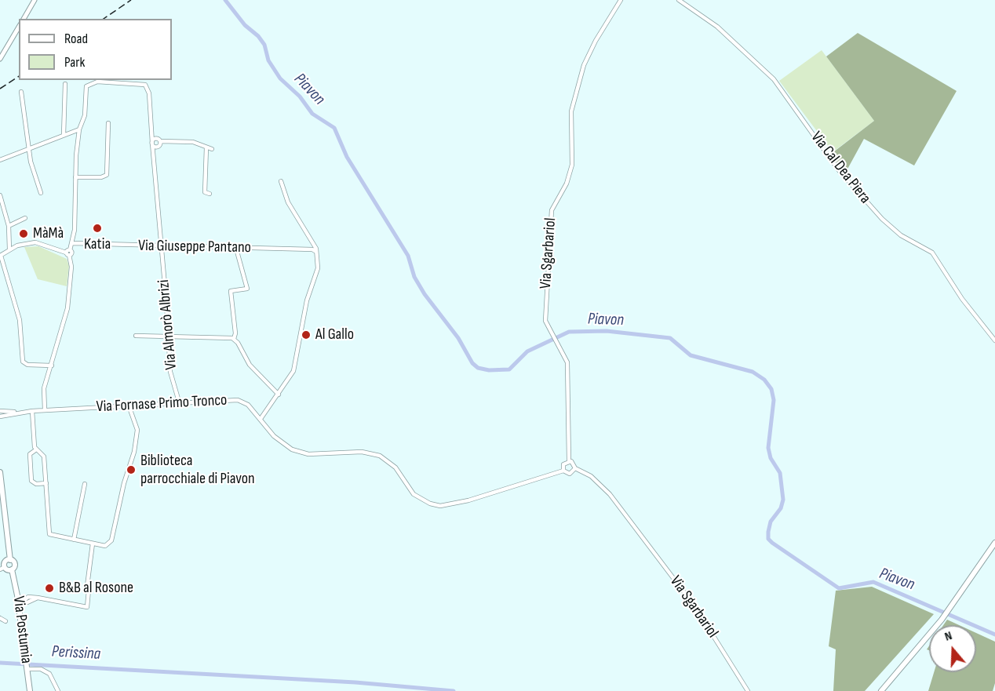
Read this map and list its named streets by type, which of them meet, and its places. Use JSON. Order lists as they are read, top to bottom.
{
  "streets": {
    "main road": ["Via Postumia"],
    "street": [
      "Via Cal Dea Piera",
      "Via Giuseppe Pantano",
      "Via Sgarbariol",
      "Via Almorò Albrizi",
      "Via Fornase Primo Tronco"
    ]
  },
  "crossings": [
    ["Via Giuseppe Pantano", "Via Almorò Albrizi"],
    ["Via Sgarbariol", "Via Fornase Primo Tronco"],
    ["Via Almorò Albrizi", "Via Fornase Primo Tronco"]
  ],
  "water": ["Piavon", "Perissina"],
  "places": [
    "Katia",
    "MàMà",
    "Al Gallo",
    "Biblioteca parrocchiale di Piavon",
    "B&B al Rosone"
  ],
  "legend": ["Road", "Park"],
  "north": "top"
}
